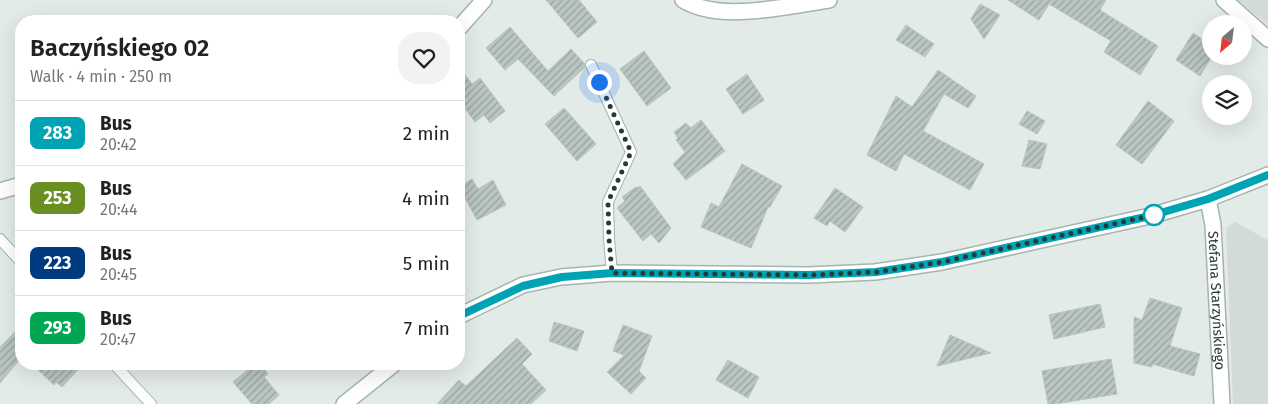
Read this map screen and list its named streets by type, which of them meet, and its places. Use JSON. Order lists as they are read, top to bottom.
{
  "streets": {
    "main road": ["Stefana Starzyńskiego"]
  },
  "lines": ["bus line 283"],
  "north": "bottom left",
  "page": {
    "heading": ["Baczyńskiego 02", "Walk · 4 min · 250 m"],
    "list": [
      {
        "mark": "283",
        "name": "Bus",
        "note": "20:42",
        "value": "2 min"
      },
      {
        "mark": "253",
        "name": "Bus",
        "note": "20:44",
        "value": "4 min"
      },
      {
        "mark": "223",
        "name": "Bus",
        "note": "20:45",
        "value": "5 min"
      },
      {
        "mark": "293",
        "name": "Bus",
        "note": "20:47",
        "value": "7 min"
      }
    ]
  }
}
